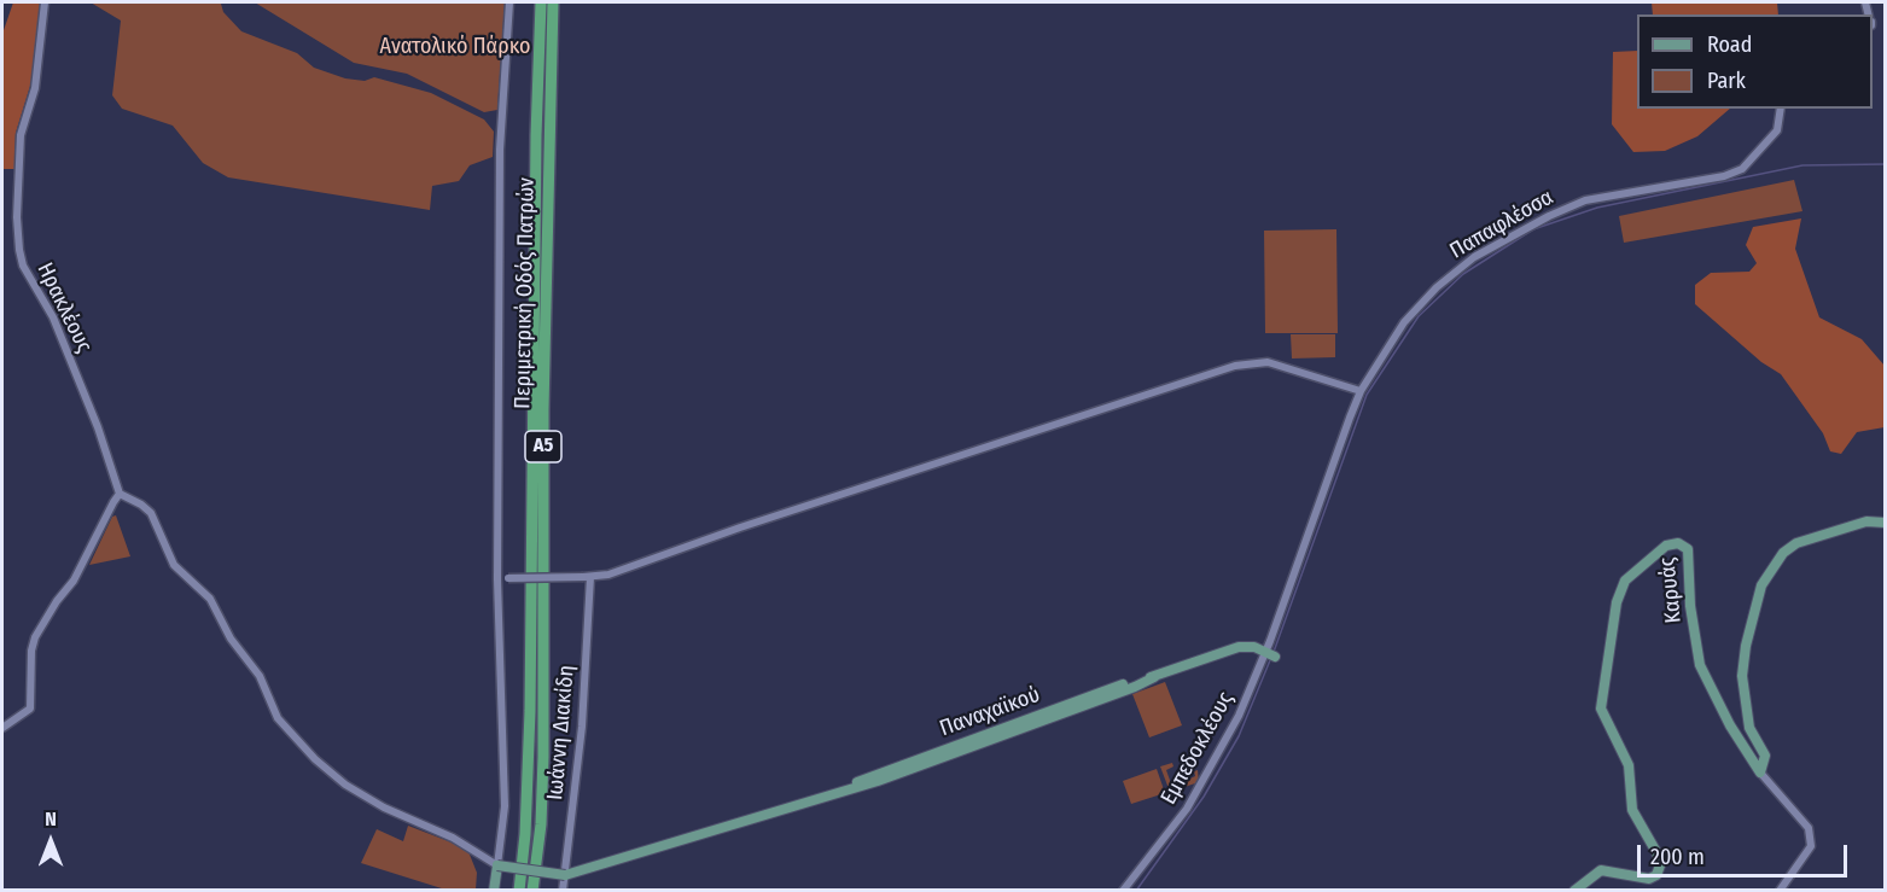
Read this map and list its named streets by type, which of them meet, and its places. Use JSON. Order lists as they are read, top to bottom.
{
  "streets": {
    "highway": ["Περιμετρική Οδός Πατρών", "Α5"],
    "main road": ["Καρυάς", "Παναχαϊκού"],
    "street": [
      "Παπαφλέσσα",
      "Ηρακλέους",
      "Ιωάννη Διακίδη",
      "Εμπεδοκλέους"
    ]
  },
  "crossings": [
    ["Παπαφλέσσα", "Παναχαϊκού"],
    ["Παπαφλέσσα", "Εμπεδοκλέους"],
    ["Παναχαϊκού", "Ιωάννη Διακίδη"],
    ["Παναχαϊκού", "Εμπεδοκλέους"]
  ],
  "parks": ["Ανατολικό Πάρκο"],
  "legend": ["Road", "Park"],
  "scale_bar": "200 m",
  "north": "top"
}
